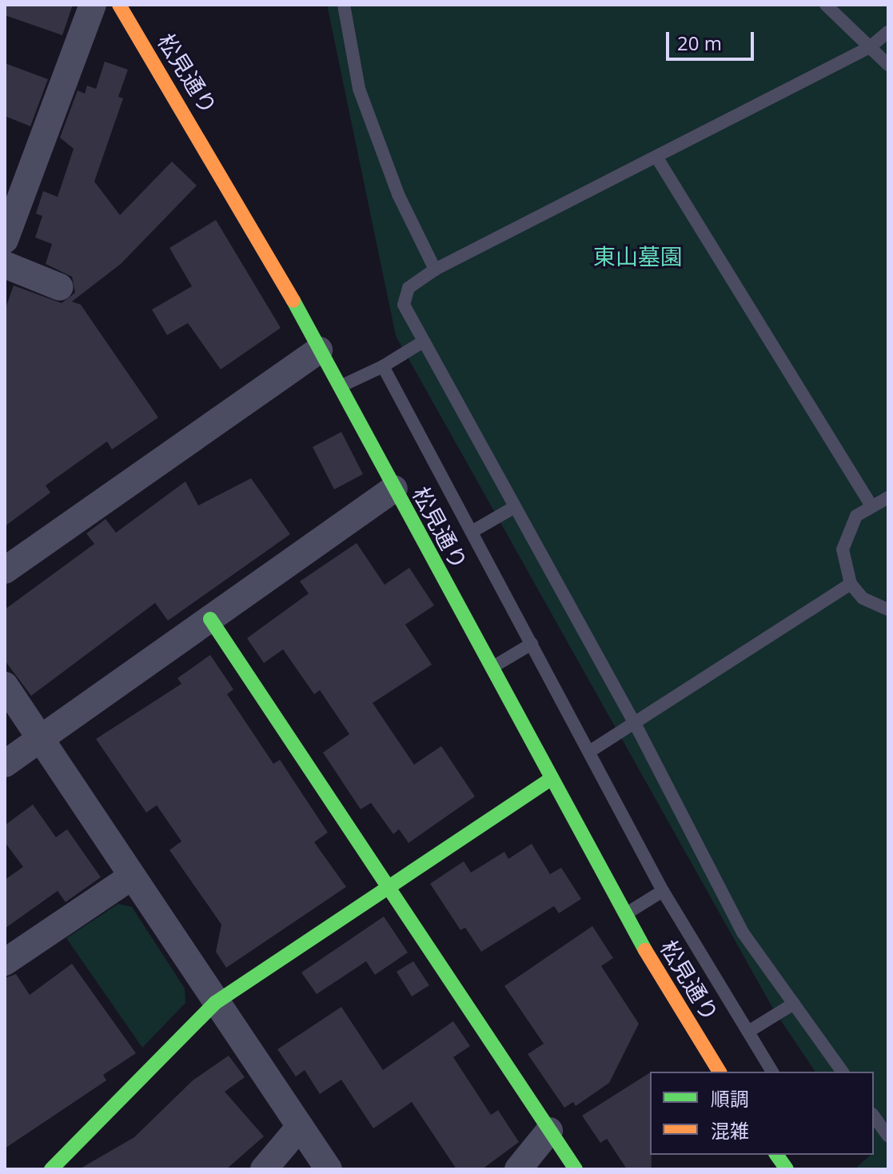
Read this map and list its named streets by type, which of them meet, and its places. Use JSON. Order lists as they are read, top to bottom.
{
  "streets": {
    "street": ["松見通り"]
  },
  "parks": ["東山墓園"],
  "legend": ["順調", "混雑"],
  "scale_bar": "20 m"
}
